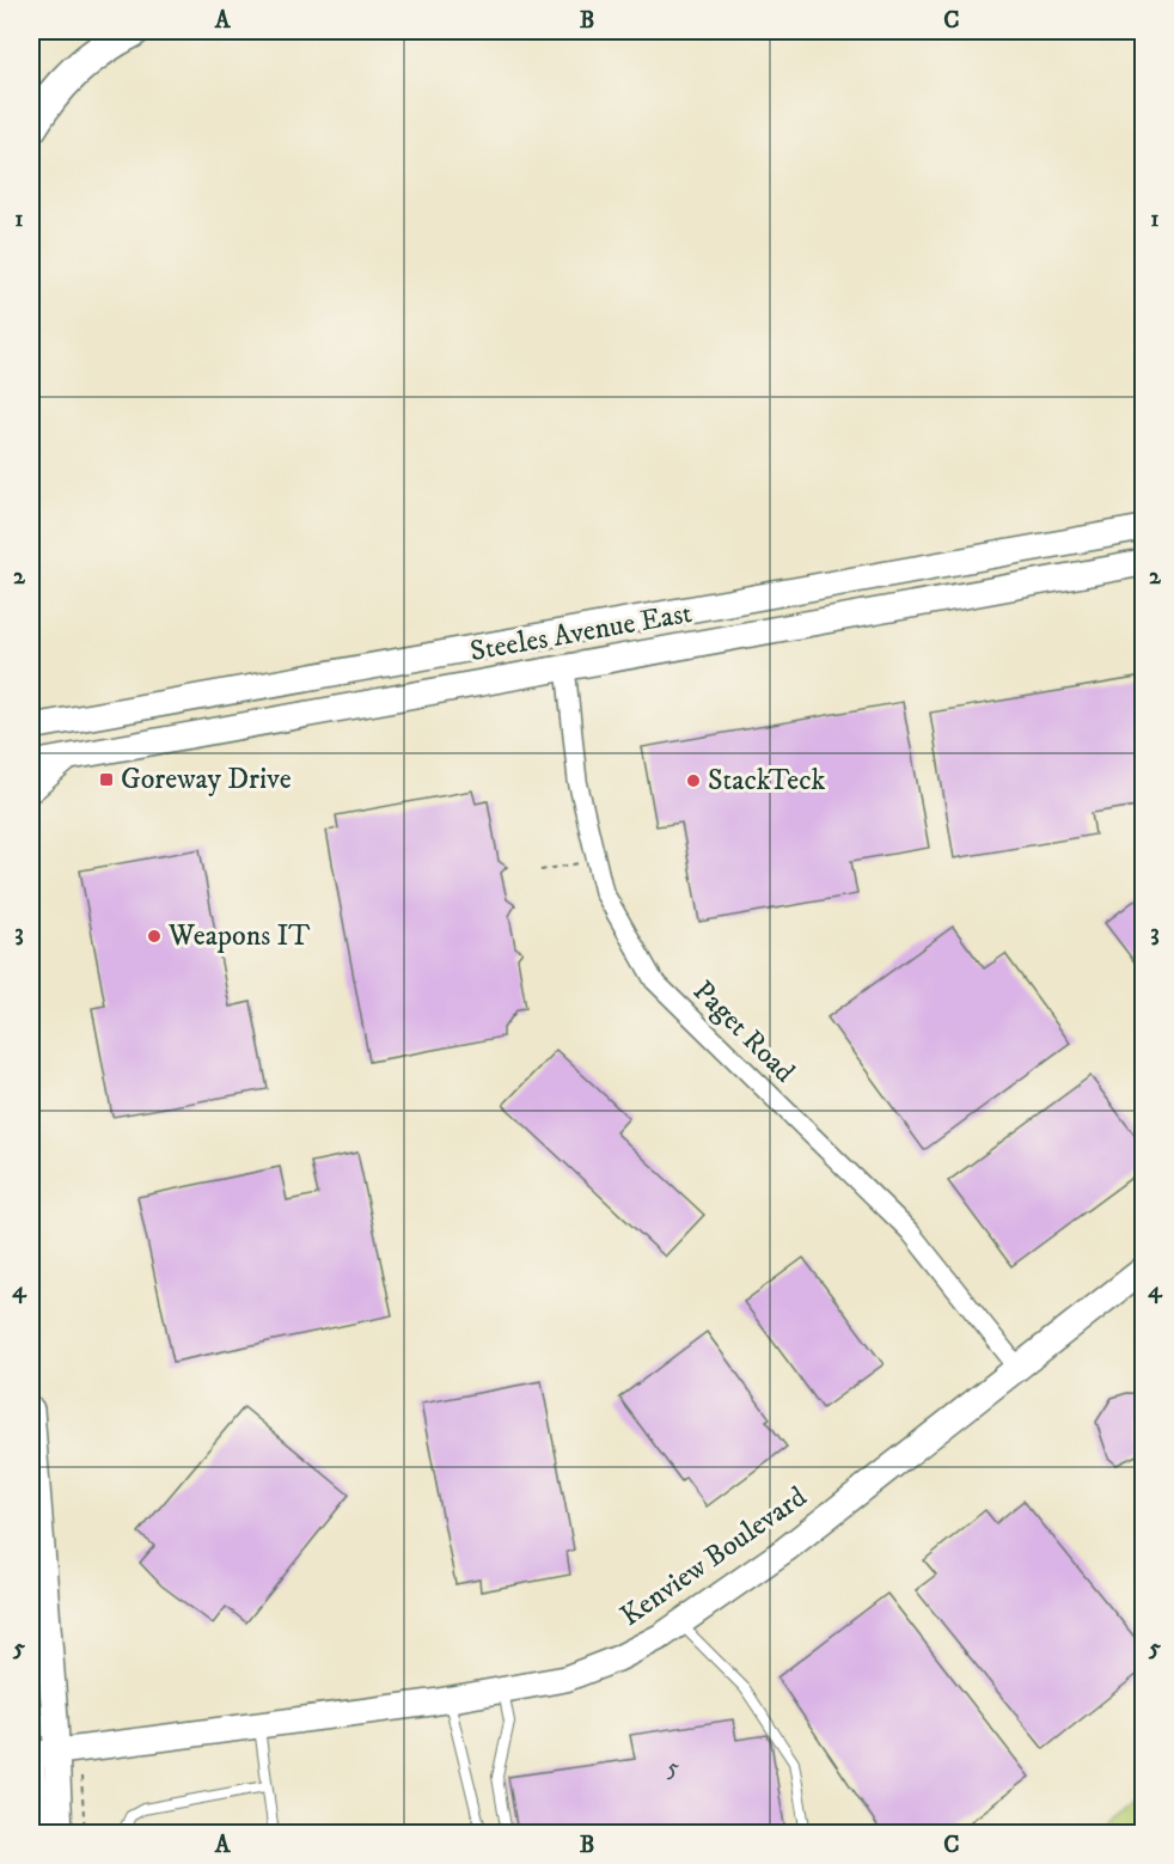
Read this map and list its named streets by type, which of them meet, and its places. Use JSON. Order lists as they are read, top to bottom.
{
  "streets": {
    "main road": ["Steeles Avenue East", "Kenview Boulevard"],
    "street": ["Paget Road"]
  },
  "crossings": [
    ["Steeles Avenue East", "Paget Road"],
    ["Paget Road", "Kenview Boulevard"]
  ],
  "places": {
    "transit": ["Goreway Drive"],
    "other": ["StackTeck", "Weapons IT"]
  },
  "house_numbers": ["5"],
  "grid": {
    "columns": ["A", "B", "C"],
    "rows": [
      "1",
      "2",
      "3",
      "4",
      "5"
    ]
  }
}
